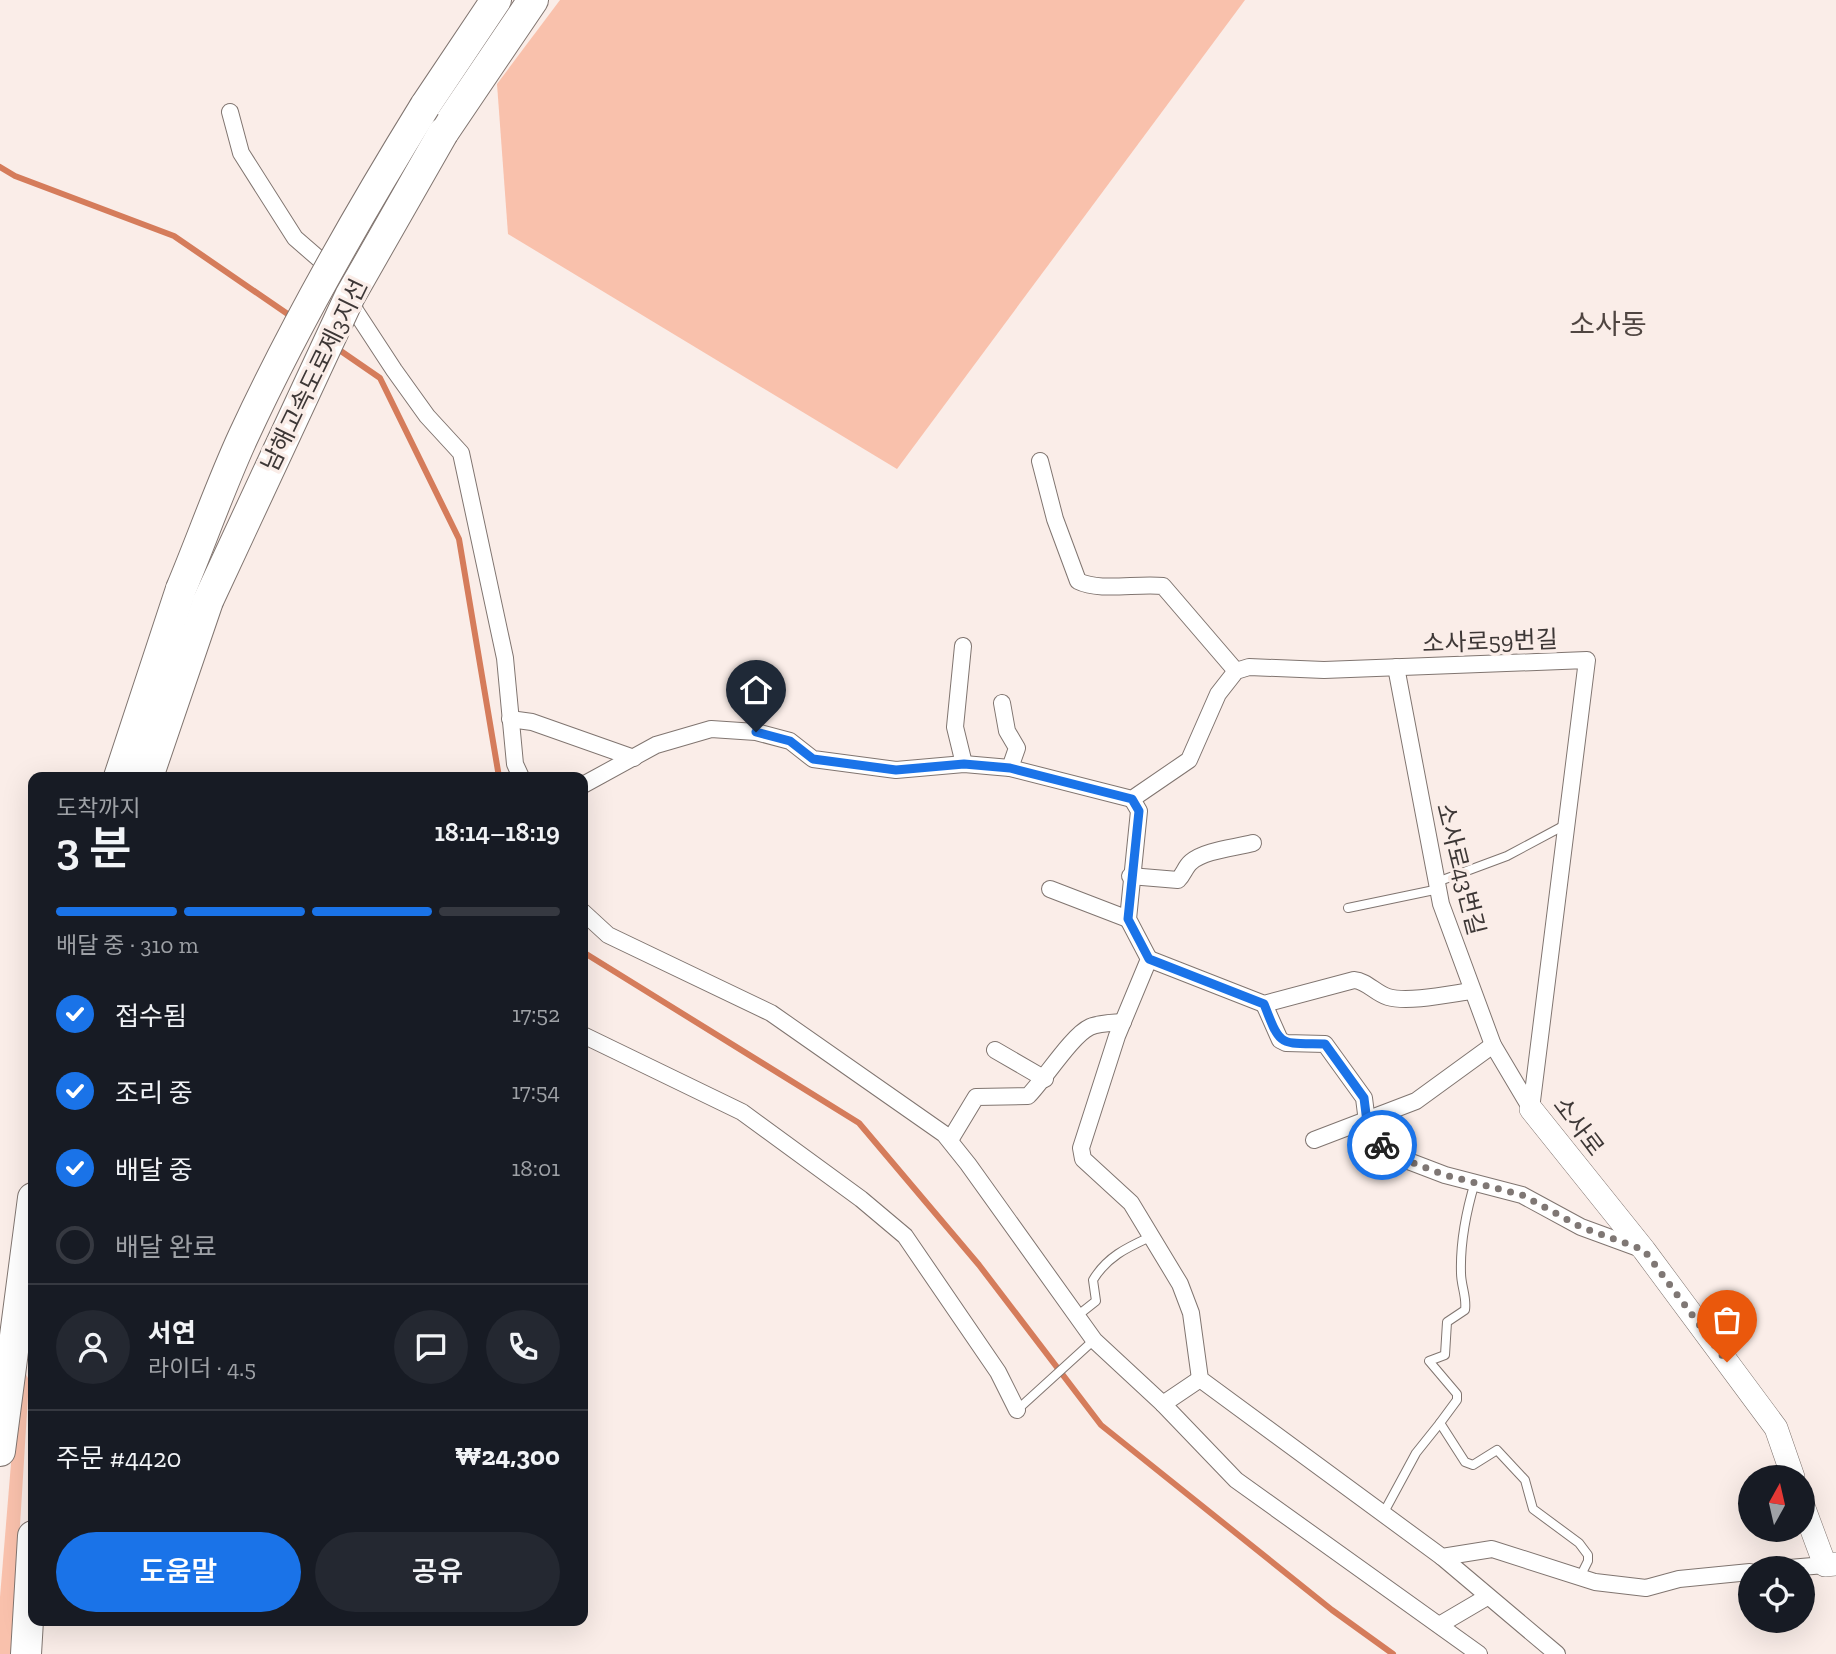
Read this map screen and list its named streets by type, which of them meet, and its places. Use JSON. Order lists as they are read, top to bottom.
{
  "streets": {
    "highway": ["남해고속도로제3지선"],
    "street": ["소사로59번길", "소사로43번길", "소사로"]
  },
  "crossings": [
    ["소사로59번길", "소사로43번길"],
    ["소사로59번길", "소사로"],
    ["소사로43번길", "소사로"]
  ],
  "districts": ["소사동"],
  "north": "top",
  "page": {
    "heading": ["3 분", "도착까지", "18:14–18:19"],
    "panel": [
      "서연",
      "라이더 · 4.5",
      "주문 #4420",
      "₩24,300"
    ],
    "bar": "배달 중 · 310 m",
    "list": [
      ["접수됨", "17:52"],
      ["조리 중", "17:54"],
      ["배달 중", "18:01"],
      "배달 완료"
    ],
    "buttons": ["도움말", "공유"]
  }
}
